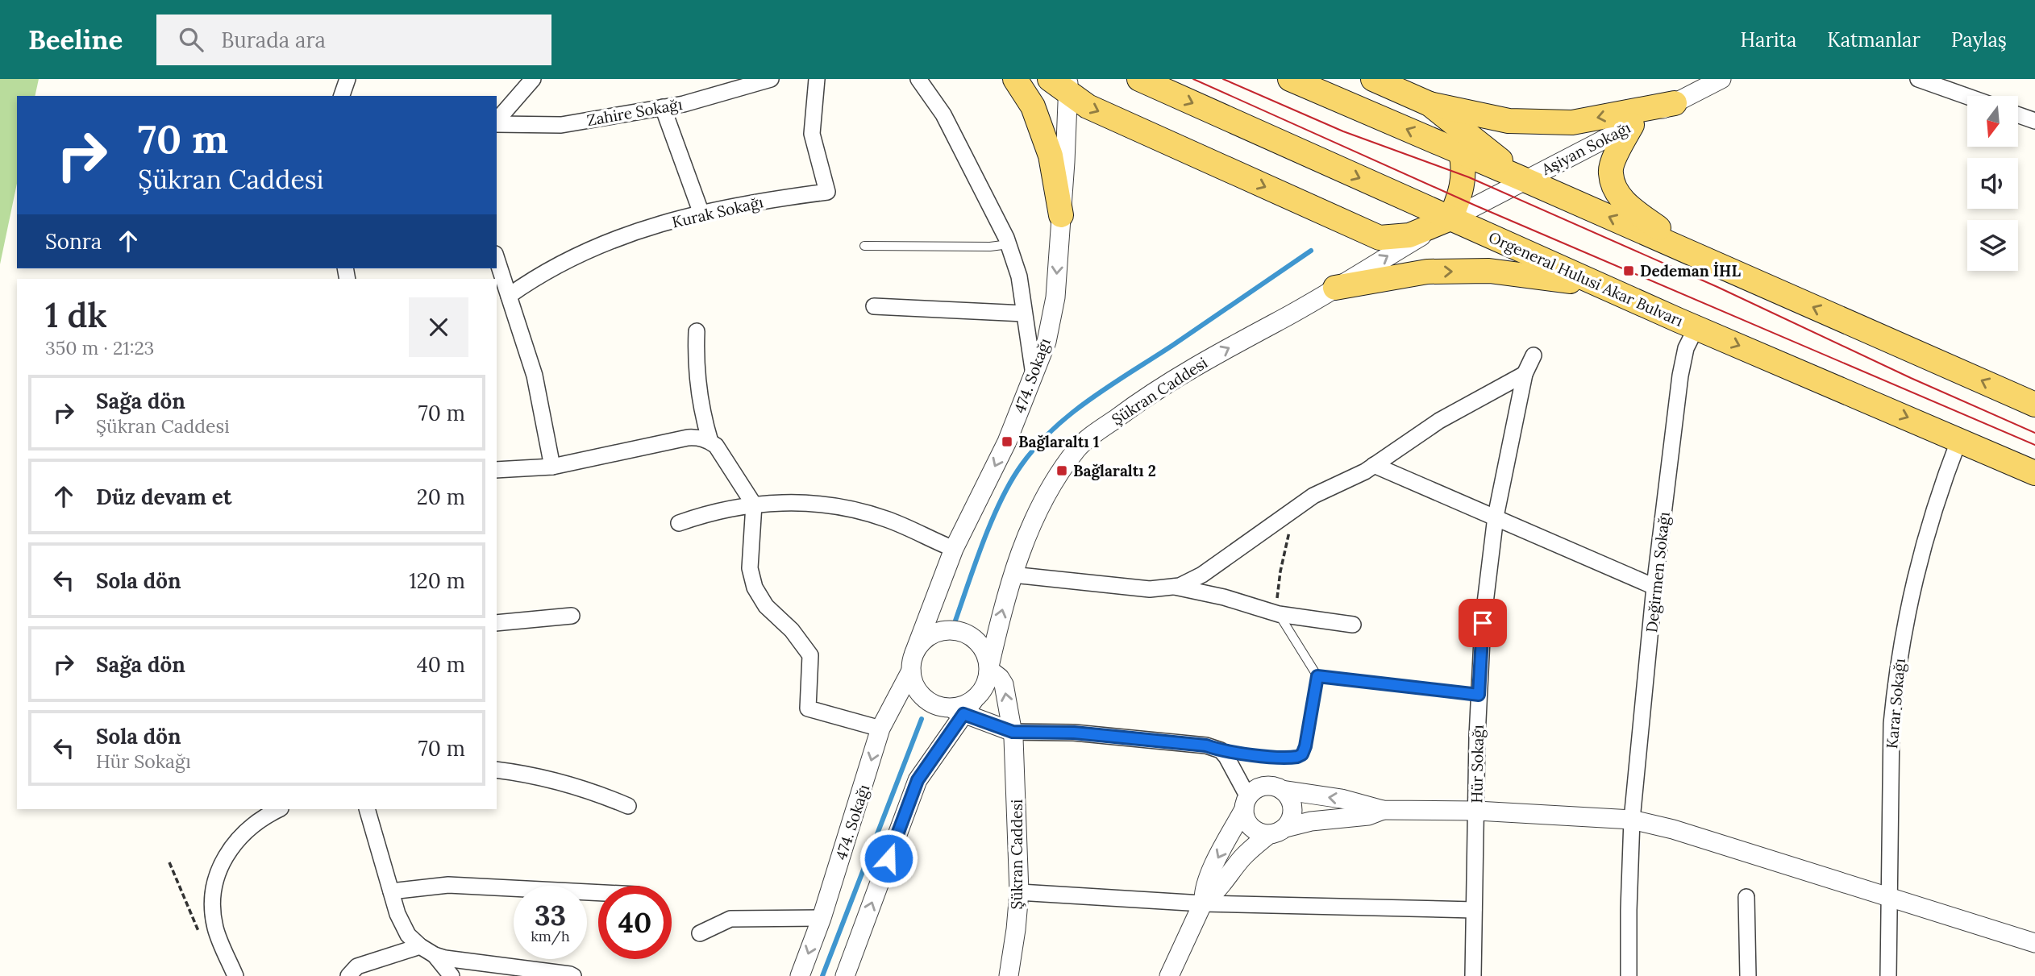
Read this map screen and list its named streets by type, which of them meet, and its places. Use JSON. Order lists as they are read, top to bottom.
{
  "streets": {
    "main road": ["Orgeneral Hulusi Akar Bulvarı"],
    "street": [
      "Zahire Sokağı",
      "Aşiyan Sokağı",
      "Kurak Sokağı",
      "474. Sokağı",
      "Şükran Caddesi",
      "Değirmen Sokağı",
      "Karar Sokağı",
      "Hür Sokağı"
    ]
  },
  "crossings": [
    ["Aşiyan Sokağı", "Orgeneral Hulusi Akar Bulvarı"],
    ["Aşiyan Sokağı", "Şükran Caddesi"],
    ["Orgeneral Hulusi Akar Bulvarı", "Şükran Caddesi"],
    ["Orgeneral Hulusi Akar Bulvarı", "Değirmen Sokağı"],
    ["Orgeneral Hulusi Akar Bulvarı", "Karar Sokağı"],
    ["474. Sokağı", "Şükran Caddesi"]
  ],
  "one_way": ["Şükran Caddesi"],
  "places": {
    "transit": ["Dedeman İHL", "Bağlaraltı 1", "Bağlaraltı 2"]
  },
  "north": "bottom",
  "page": {
    "header": "Beeline",
    "search": "Burada ara",
    "nav": ["Harita", "Katmanlar", "Paylaş"],
    "turn": ["70 m", "Şükran Caddesi"],
    "then": "Sonra",
    "heading": ["1 dk", "350 m · 21:23"],
    "list": [
      {
        "name": "Sağa dön",
        "note": "Şükran Caddesi",
        "value": "70 m"
      },
      {
        "name": "Düz devam et",
        "value": "20 m"
      },
      {
        "name": "Sola dön",
        "value": "120 m"
      },
      {
        "name": "Sağa dön",
        "value": "40 m"
      },
      {
        "name": "Sola dön",
        "note": "Hür Sokağı",
        "value": "70 m"
      }
    ],
    "speed": "33 km/h",
    "limit": "40"
  }
}
